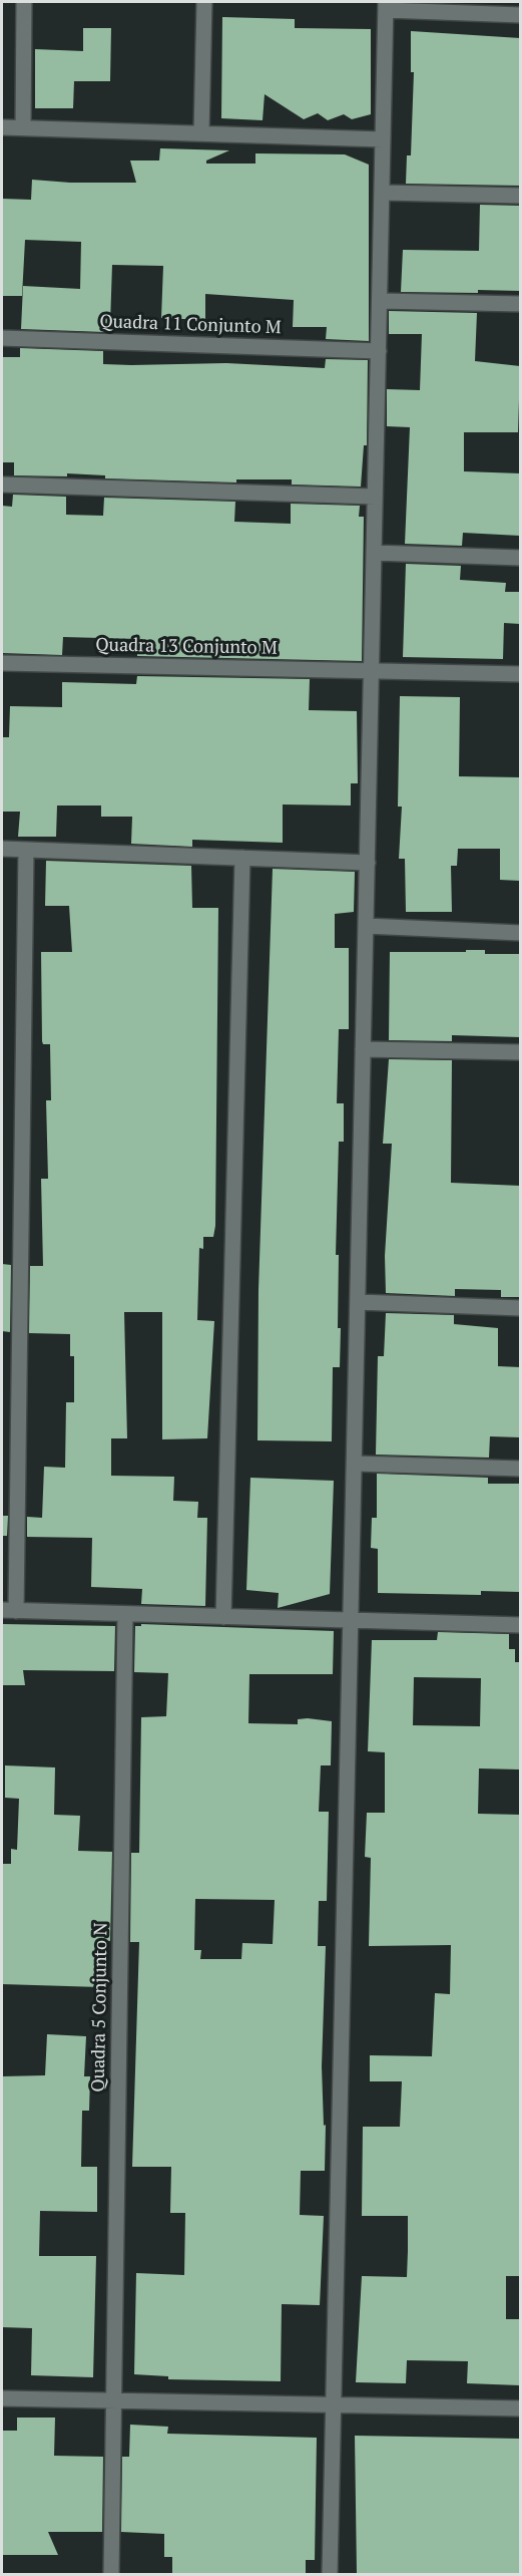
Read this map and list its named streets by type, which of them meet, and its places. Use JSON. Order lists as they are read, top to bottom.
{
  "streets": {
    "street": ["Quadra 11 Conjunto M", "Quadra 13 Conjunto M", "Quadra 5 Conjunto N"]
  }
}
